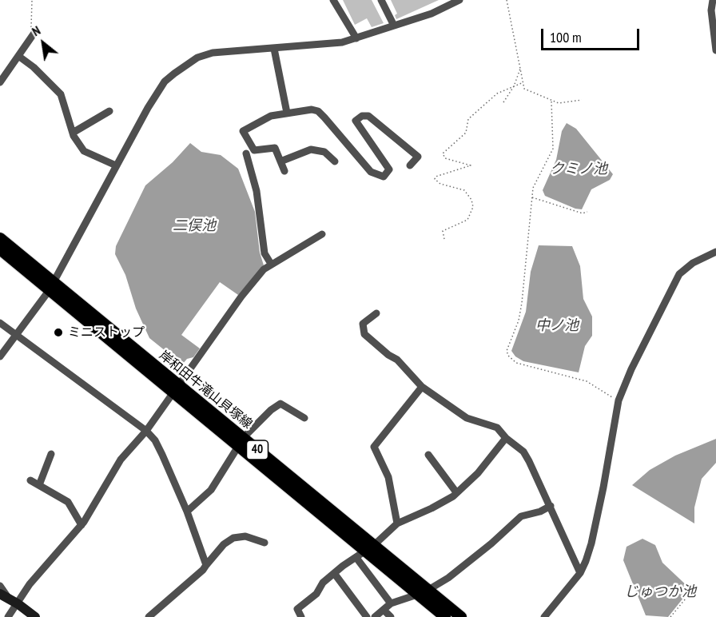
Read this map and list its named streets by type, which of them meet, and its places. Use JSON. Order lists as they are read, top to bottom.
{
  "streets": {
    "main road": ["岸和田牛滝山貝塚線", "40"]
  },
  "water": [
    "クミノ池",
    "二俣池",
    "中ノ池",
    "じゅつか池"
  ],
  "places": ["ミニストップ"],
  "scale_bar": "100 m",
  "north": "top left"
}
